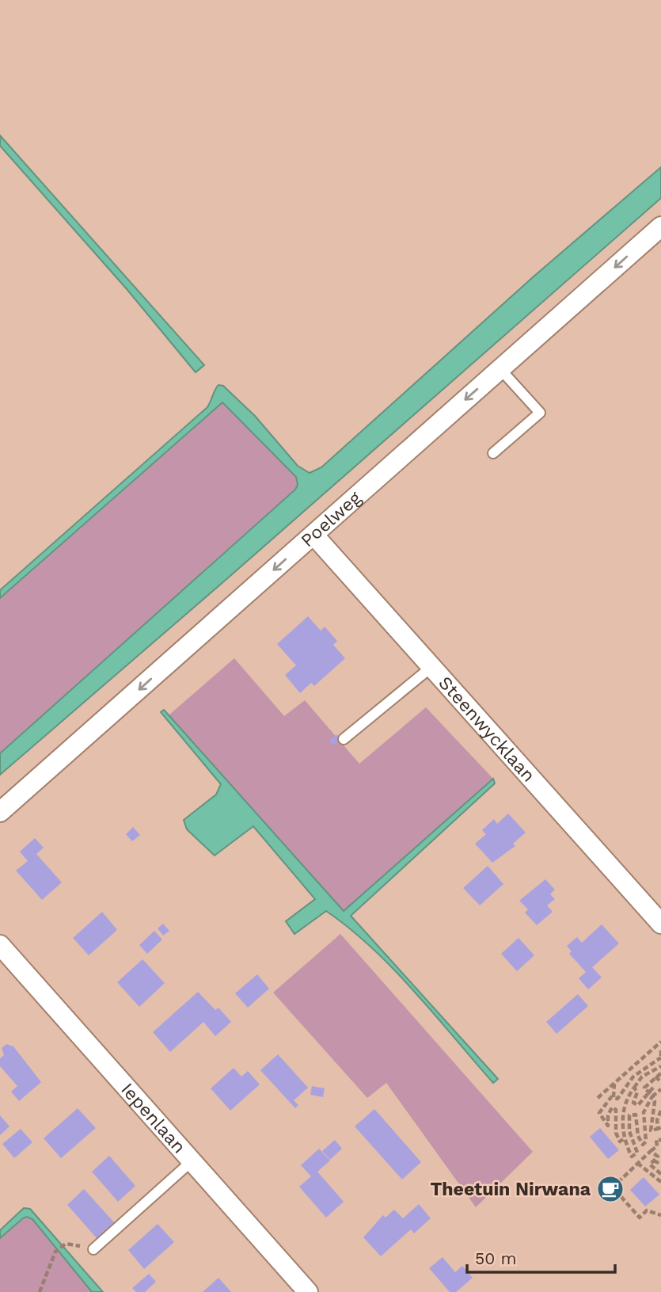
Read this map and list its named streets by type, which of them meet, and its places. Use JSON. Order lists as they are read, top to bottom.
{
  "streets": {
    "street": ["Poelweg", "Steenwycklaan", "Iepenlaan"]
  },
  "crossings": [
    ["Poelweg", "Steenwycklaan"]
  ],
  "one_way": ["Poelweg"],
  "places": {
    "cafe": ["Theetuin Nirwana"]
  },
  "scale_bar": "50 m"
}
